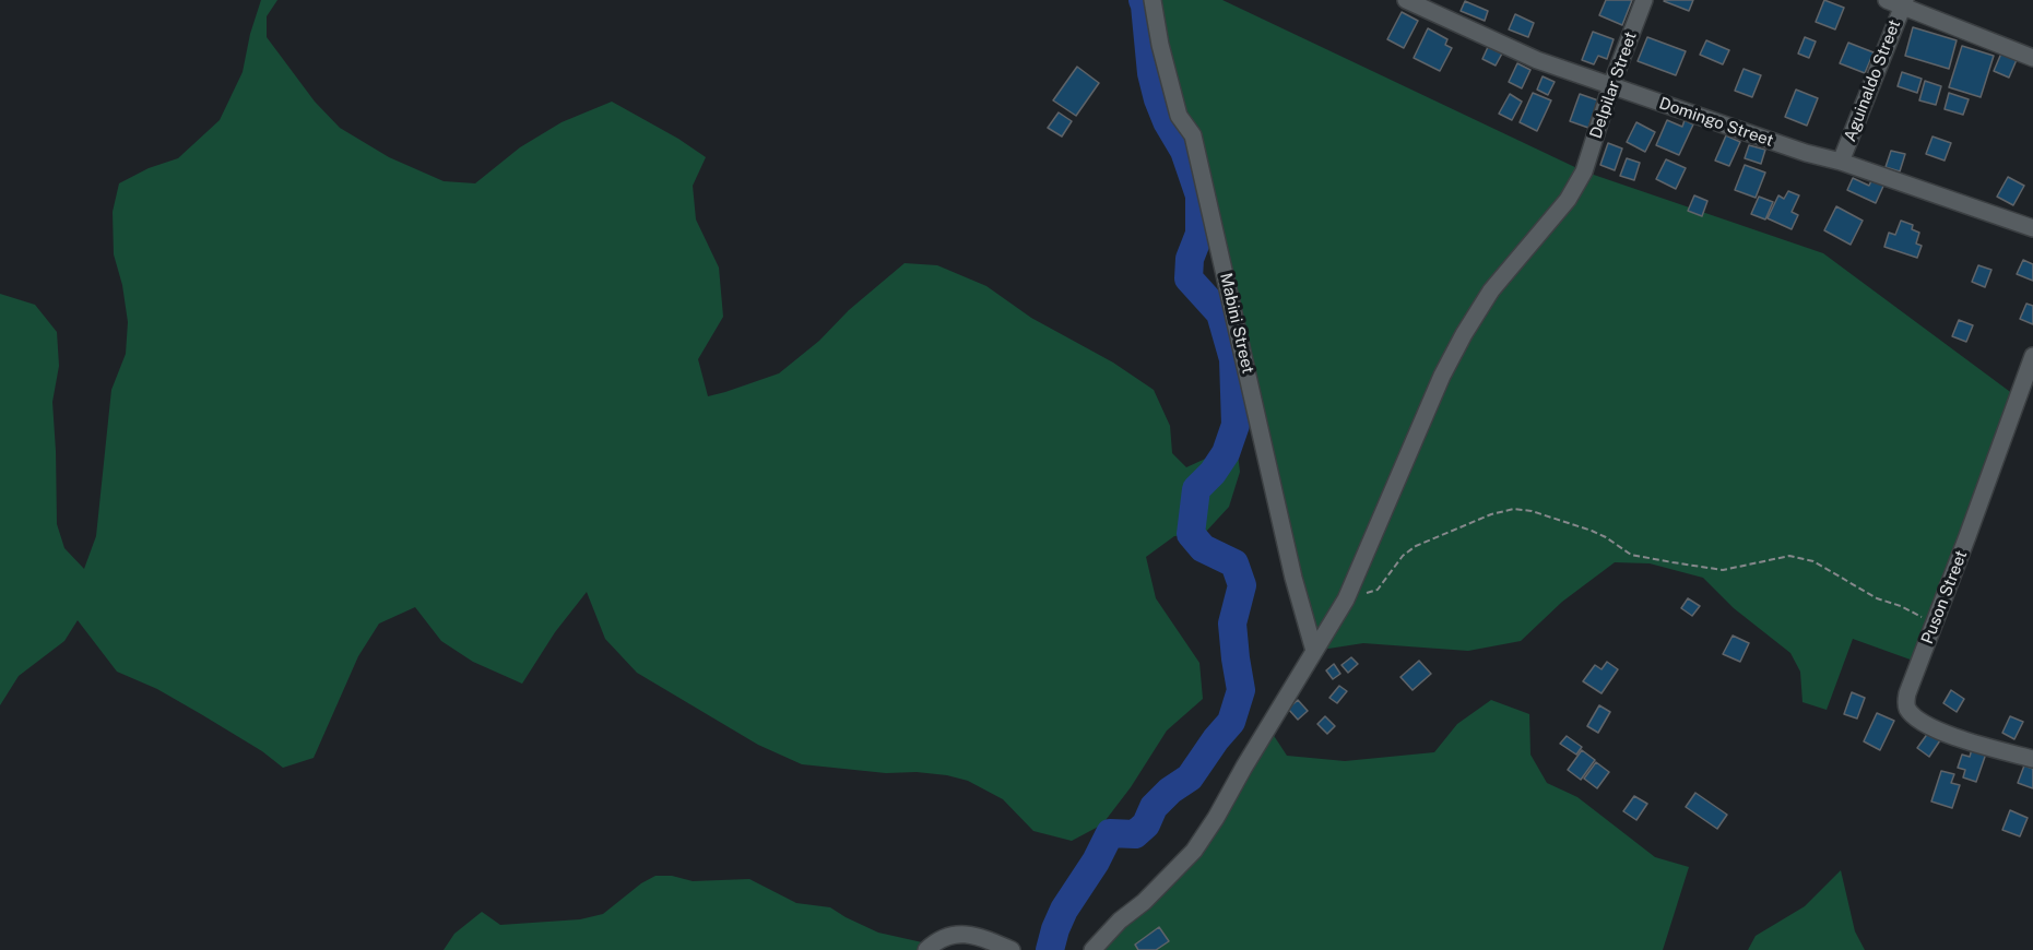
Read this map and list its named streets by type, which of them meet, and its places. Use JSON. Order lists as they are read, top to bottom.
{
  "streets": {
    "street": [
      "Aguinaldo Street",
      "Delpilar Street",
      "Domingo Street",
      "Mabini Street",
      "Puson Street"
    ]
  },
  "crossings": [
    ["Aguinaldo Street", "Domingo Street"],
    ["Delpilar Street", "Domingo Street"],
    ["Delpilar Street", "Mabini Street"]
  ]
}
